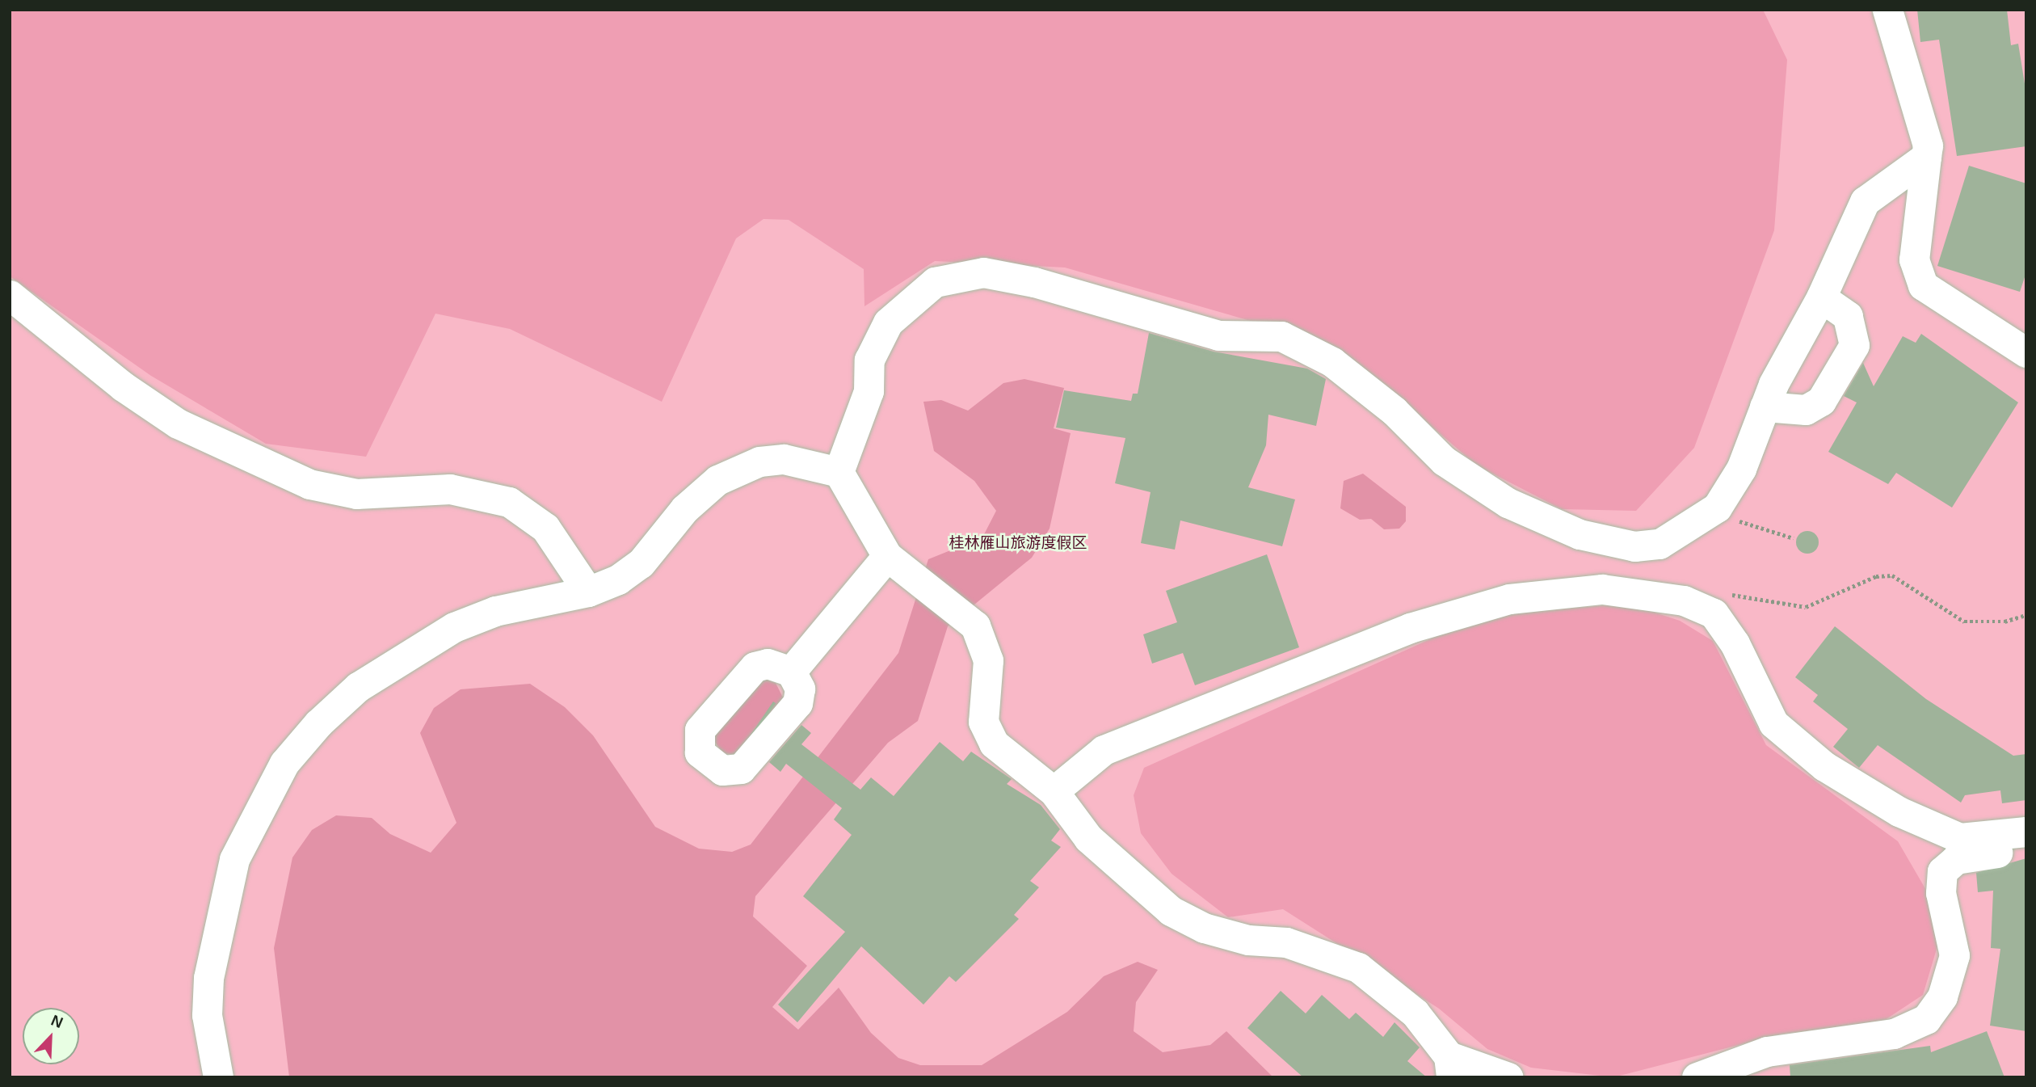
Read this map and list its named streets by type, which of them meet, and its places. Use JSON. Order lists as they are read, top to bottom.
{
  "parks": ["桂林雁山旅游度假区"],
  "north": "top right"
}
